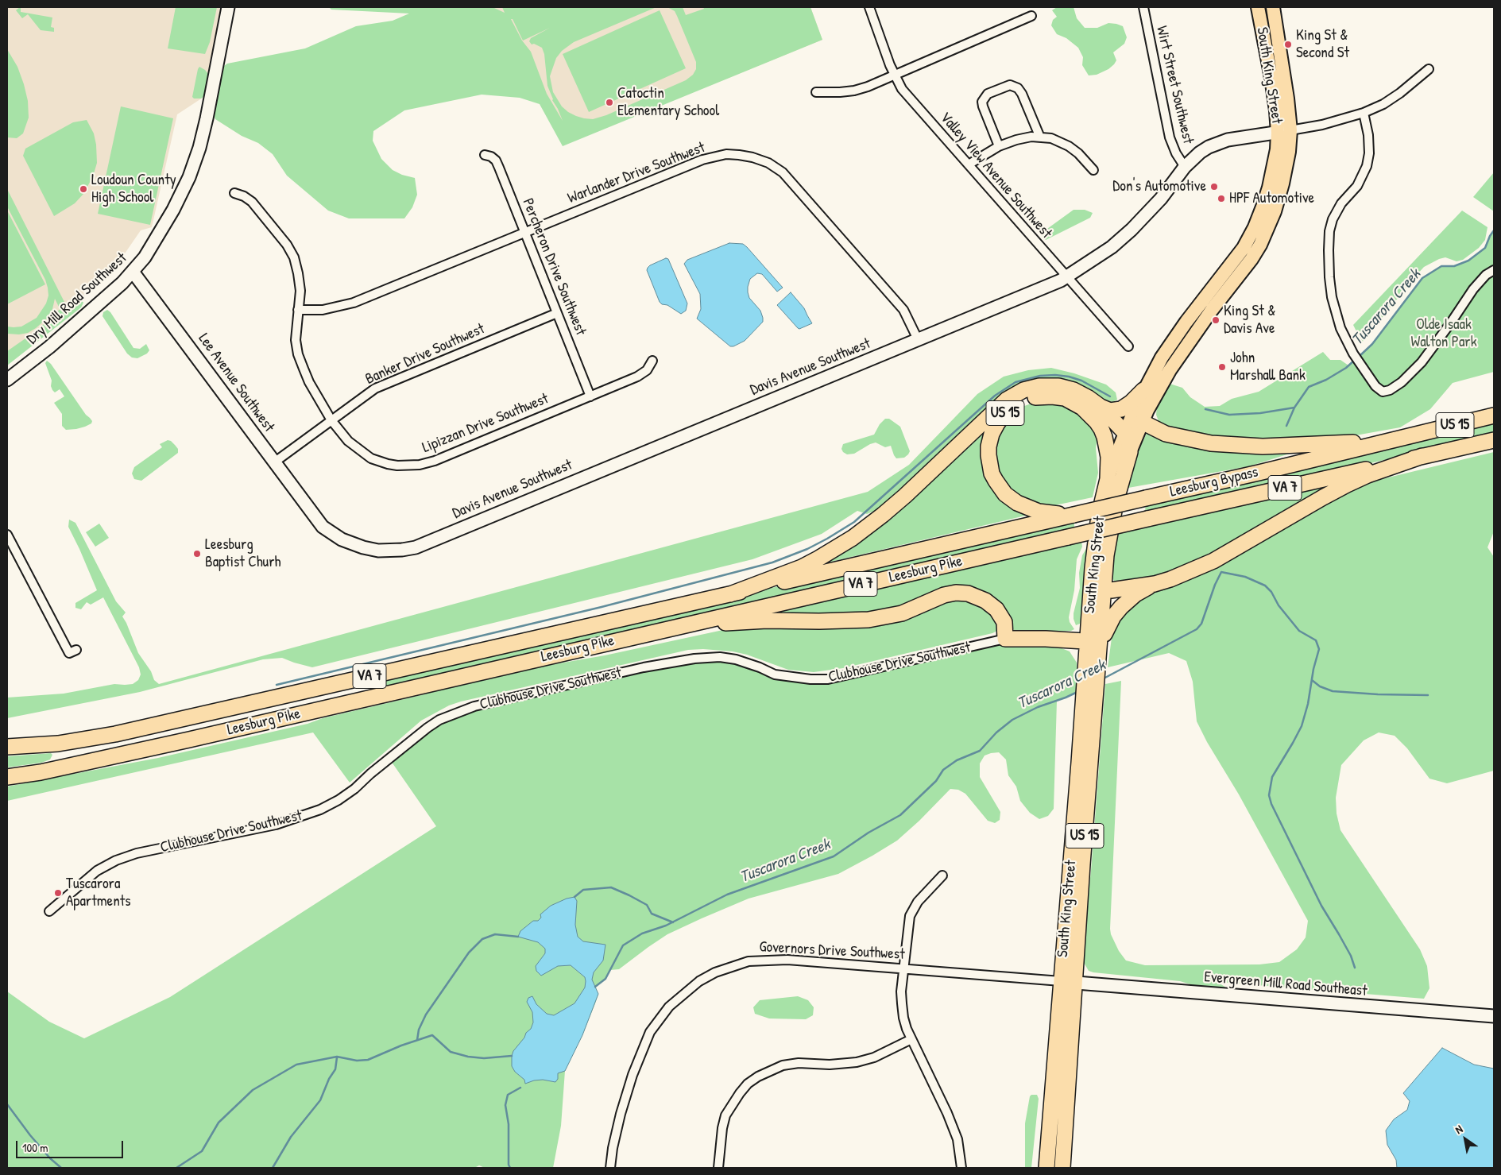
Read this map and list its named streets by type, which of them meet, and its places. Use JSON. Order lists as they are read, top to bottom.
{
  "streets": {
    "highway": [
      "South King Street",
      "US 15",
      "Leesburg Bypass",
      "VA 7",
      "Leesburg Pike",
      "Clubhouse Drive Southwest"
    ],
    "street": [
      "Wirt Street Southwest",
      "Warlander Drive Southwest",
      "Valley View Avenue Southwest",
      "Percheron Drive Southwest",
      "Dry Mill Road Southwest",
      "Banker Drive Southwest",
      "Davis Avenue Southwest",
      "Lee Avenue Southwest",
      "Lipizzan Drive Southwest",
      "Governors Drive Southwest",
      "Evergreen Mill Road Southeast"
    ]
  },
  "crossings": [
    ["South King Street", "Davis Avenue Southwest"],
    ["South King Street", "US 15"],
    ["South King Street", "Clubhouse Drive Southwest"],
    ["South King Street", "Governors Drive Southwest"],
    ["South King Street", "Evergreen Mill Road Southeast"],
    ["Wirt Street Southwest", "Davis Avenue Southwest"],
    ["Warlander Drive Southwest", "Percheron Drive Southwest"],
    ["Warlander Drive Southwest", "Davis Avenue Southwest"],
    ["Warlander Drive Southwest", "Lipizzan Drive Southwest"],
    ["Valley View Avenue Southwest", "Davis Avenue Southwest"],
    ["Percheron Drive Southwest", "Banker Drive Southwest"],
    ["Percheron Drive Southwest", "Lipizzan Drive Southwest"],
    ["Dry Mill Road Southwest", "Lee Avenue Southwest"],
    ["Banker Drive Southwest", "Lee Avenue Southwest"],
    ["Banker Drive Southwest", "Lipizzan Drive Southwest"],
    ["Davis Avenue Southwest", "Lee Avenue Southwest"],
    ["US 15", "Leesburg Bypass"],
    ["US 15", "Leesburg Pike"],
    ["Leesburg Bypass", "Leesburg Pike"],
    ["Governors Drive Southwest", "Evergreen Mill Road Southeast"]
  ],
  "water": ["Tuscarora Creek"],
  "parks": ["Olde Isaak Walton Park"],
  "places": [
    "King St & Second St",
    "Catoctin Elementary School",
    "Don's Automotive",
    "Loudoun County High School",
    "HPF Automotive",
    "King St & Davis Ave",
    "John Marshall Bank",
    "Leesburg Baptist Churh",
    "Tuscarora Apartments"
  ],
  "scale_bar": "100 m",
  "north": "top left"
}
